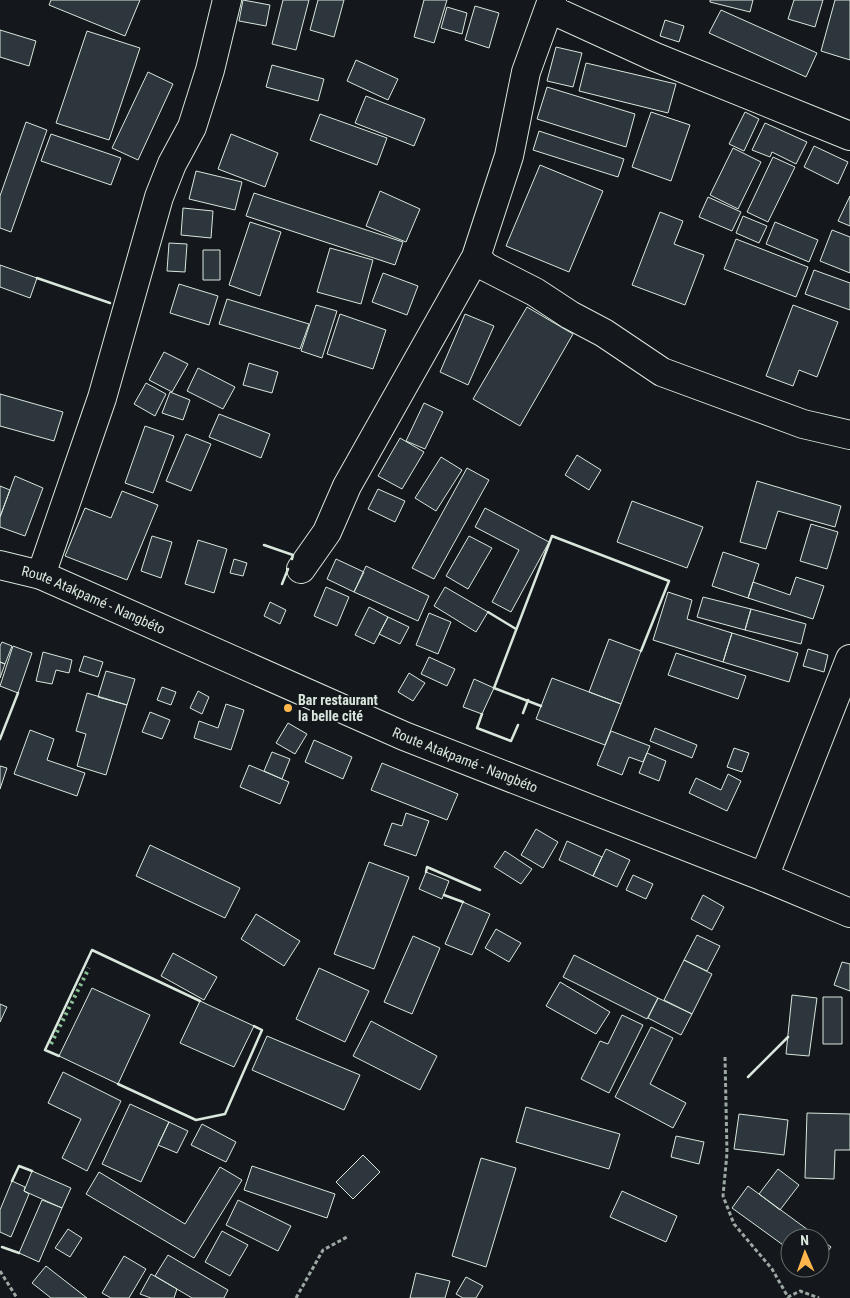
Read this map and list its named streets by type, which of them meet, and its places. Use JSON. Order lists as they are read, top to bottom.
{
  "streets": {
    "street": ["Route Atakpamé - Nangbéto"]
  },
  "places": ["Bar restaurant la belle cité"],
  "north": "top"
}
